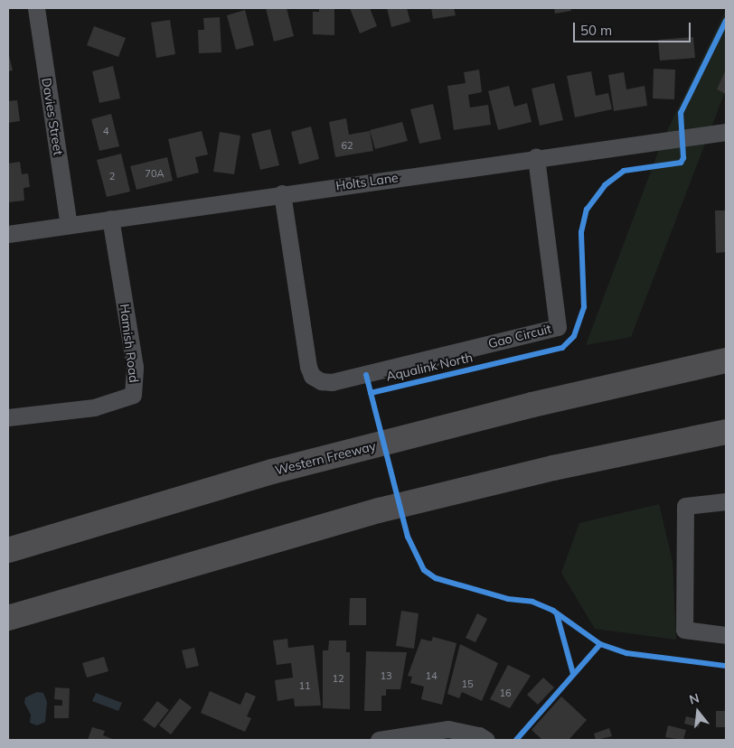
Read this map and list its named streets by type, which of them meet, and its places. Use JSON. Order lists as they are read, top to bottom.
{
  "streets": {
    "highway": ["Western Freeway"],
    "street": [
      "Davies Street",
      "Holts Lane",
      "Gao Circuit",
      "Hamish Road"
    ],
    "cycle path": ["Aqualink North"]
  },
  "crossings": [
    ["Davies Street", "Holts Lane"],
    ["Holts Lane", "Gao Circuit"],
    ["Holts Lane", "Hamish Road"]
  ],
  "house_numbers": [
    "4",
    "62",
    "70A",
    "2",
    "13",
    "14",
    "12",
    "15",
    "11",
    "16"
  ],
  "scale_bar": "50 m",
  "north": "top"
}
